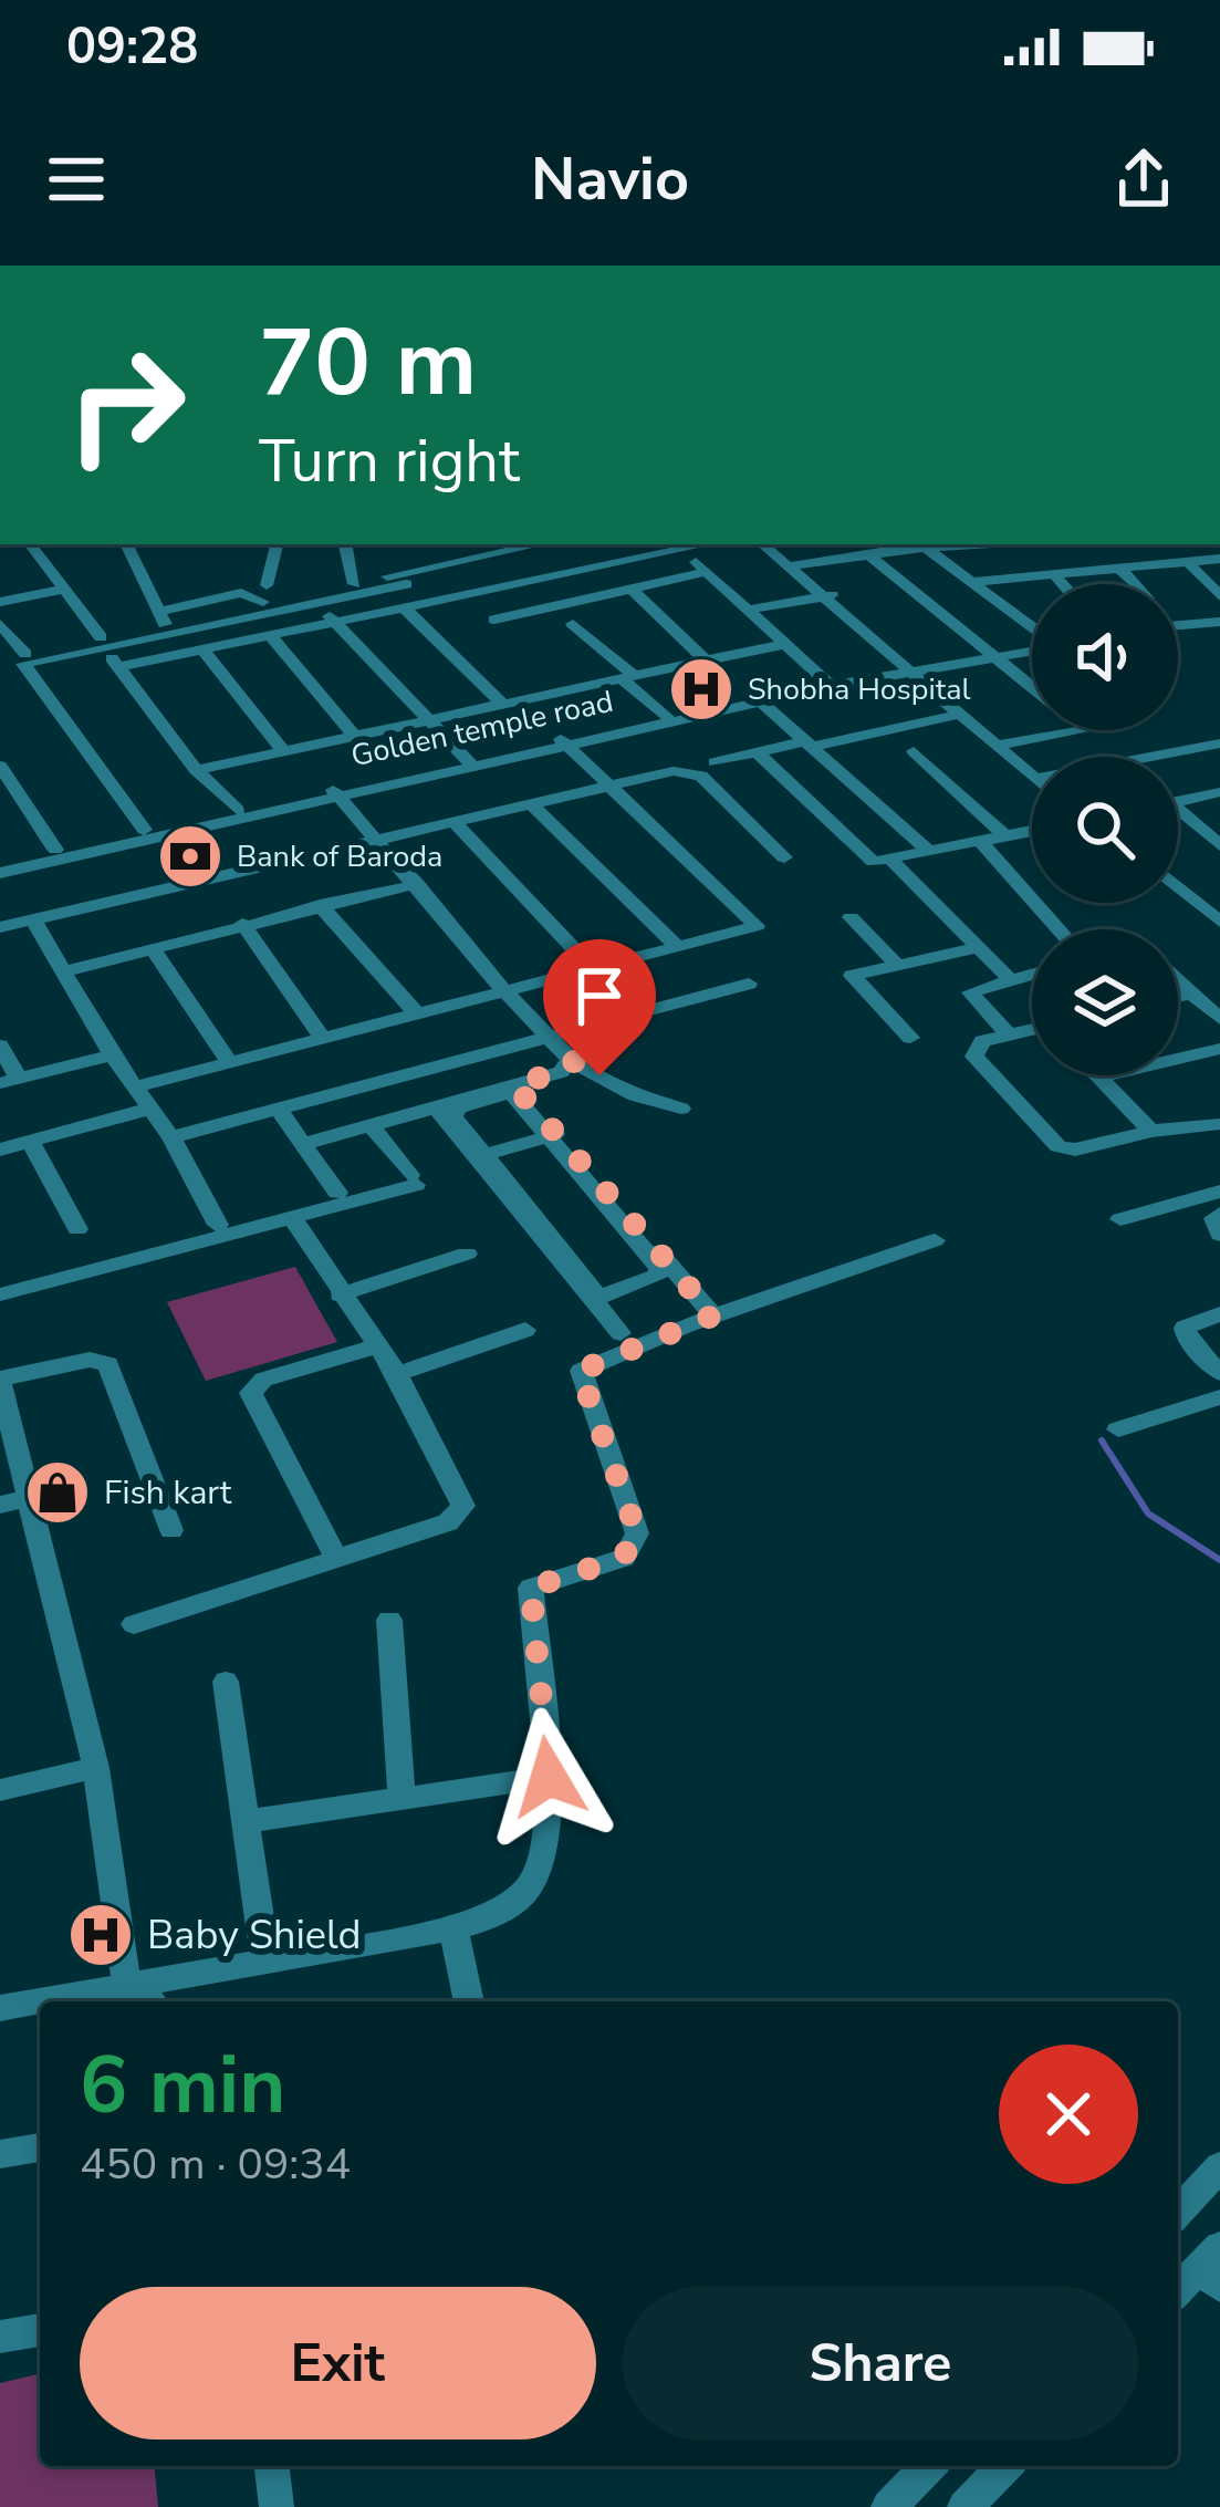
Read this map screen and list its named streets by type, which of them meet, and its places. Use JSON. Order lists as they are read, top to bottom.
{
  "streets": {
    "street": ["Golden temple road"]
  },
  "places": {
    "hospital": ["Shobha Hospital", "Baby Shield"],
    "bank": ["Bank of Baroda"],
    "shop": ["Fish kart"]
  },
  "page": {
    "status": "09:28",
    "header": "Navio",
    "turn": ["70 m", "Turn right"],
    "heading": ["6 min", "450 m · 09:34"],
    "buttons": ["Exit", "Share"]
  }
}
